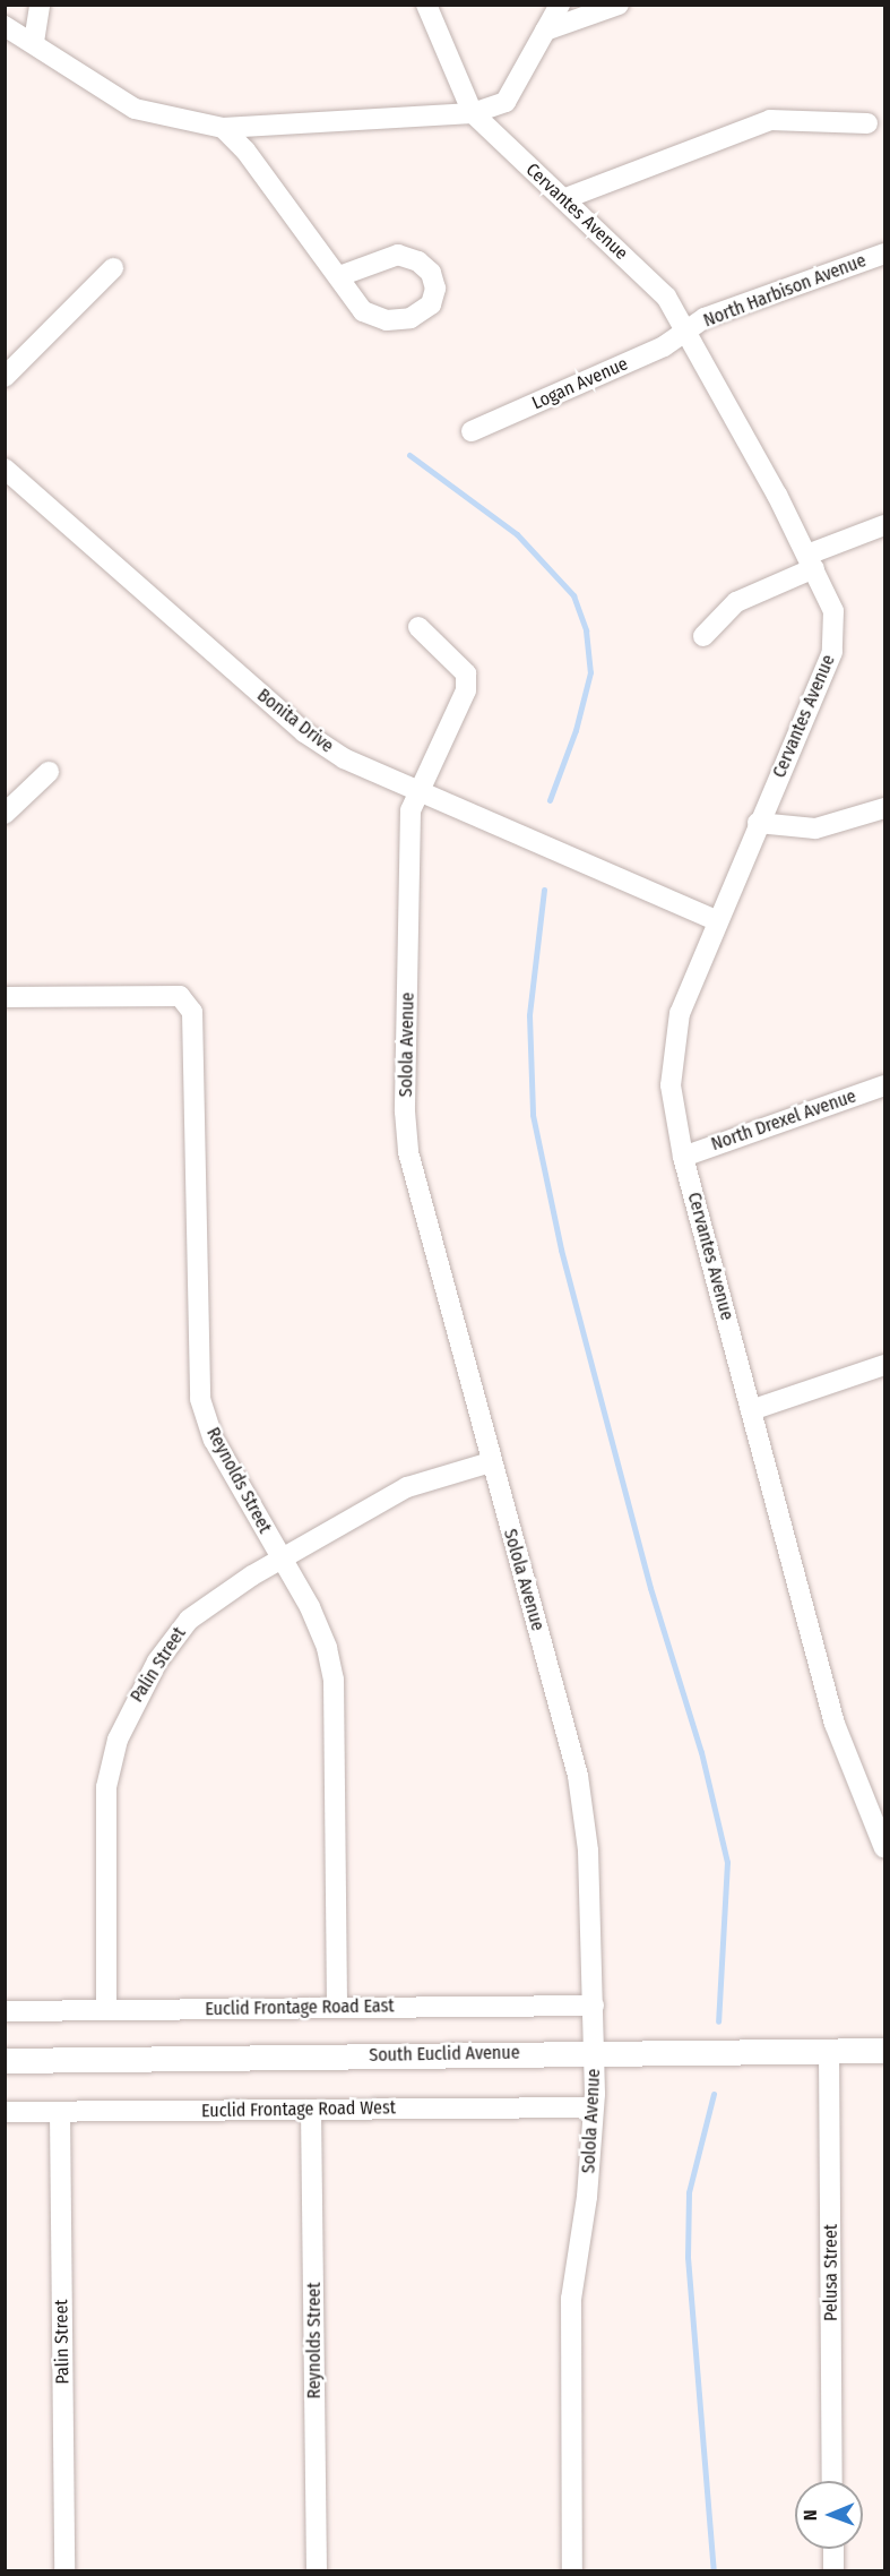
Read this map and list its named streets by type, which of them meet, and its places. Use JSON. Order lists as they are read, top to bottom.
{
  "streets": {
    "main road": ["South Euclid Avenue"],
    "street": [
      "Cervantes Avenue",
      "North Harbison Avenue",
      "Logan Avenue",
      "Bonita Drive",
      "Solola Avenue",
      "North Drexel Avenue",
      "Reynolds Street",
      "Palin Street",
      "Euclid Frontage Road East",
      "Euclid Frontage Road West",
      "Pelusa Street"
    ]
  },
  "crossings": [
    ["Cervantes Avenue", "North Harbison Avenue"],
    ["Cervantes Avenue", "Logan Avenue"],
    ["Cervantes Avenue", "Bonita Drive"],
    ["Cervantes Avenue", "North Drexel Avenue"],
    ["North Harbison Avenue", "Logan Avenue"],
    ["Bonita Drive", "Solola Avenue"],
    ["Solola Avenue", "Palin Street"],
    ["Solola Avenue", "Euclid Frontage Road East"],
    ["Solola Avenue", "South Euclid Avenue"],
    ["Solola Avenue", "Euclid Frontage Road West"],
    ["Reynolds Street", "Palin Street"],
    ["Reynolds Street", "Euclid Frontage Road East"],
    ["Reynolds Street", "Euclid Frontage Road West"],
    ["Palin Street", "Euclid Frontage Road East"],
    ["Palin Street", "Euclid Frontage Road West"],
    ["South Euclid Avenue", "Pelusa Street"]
  ],
  "north": "left"
}
